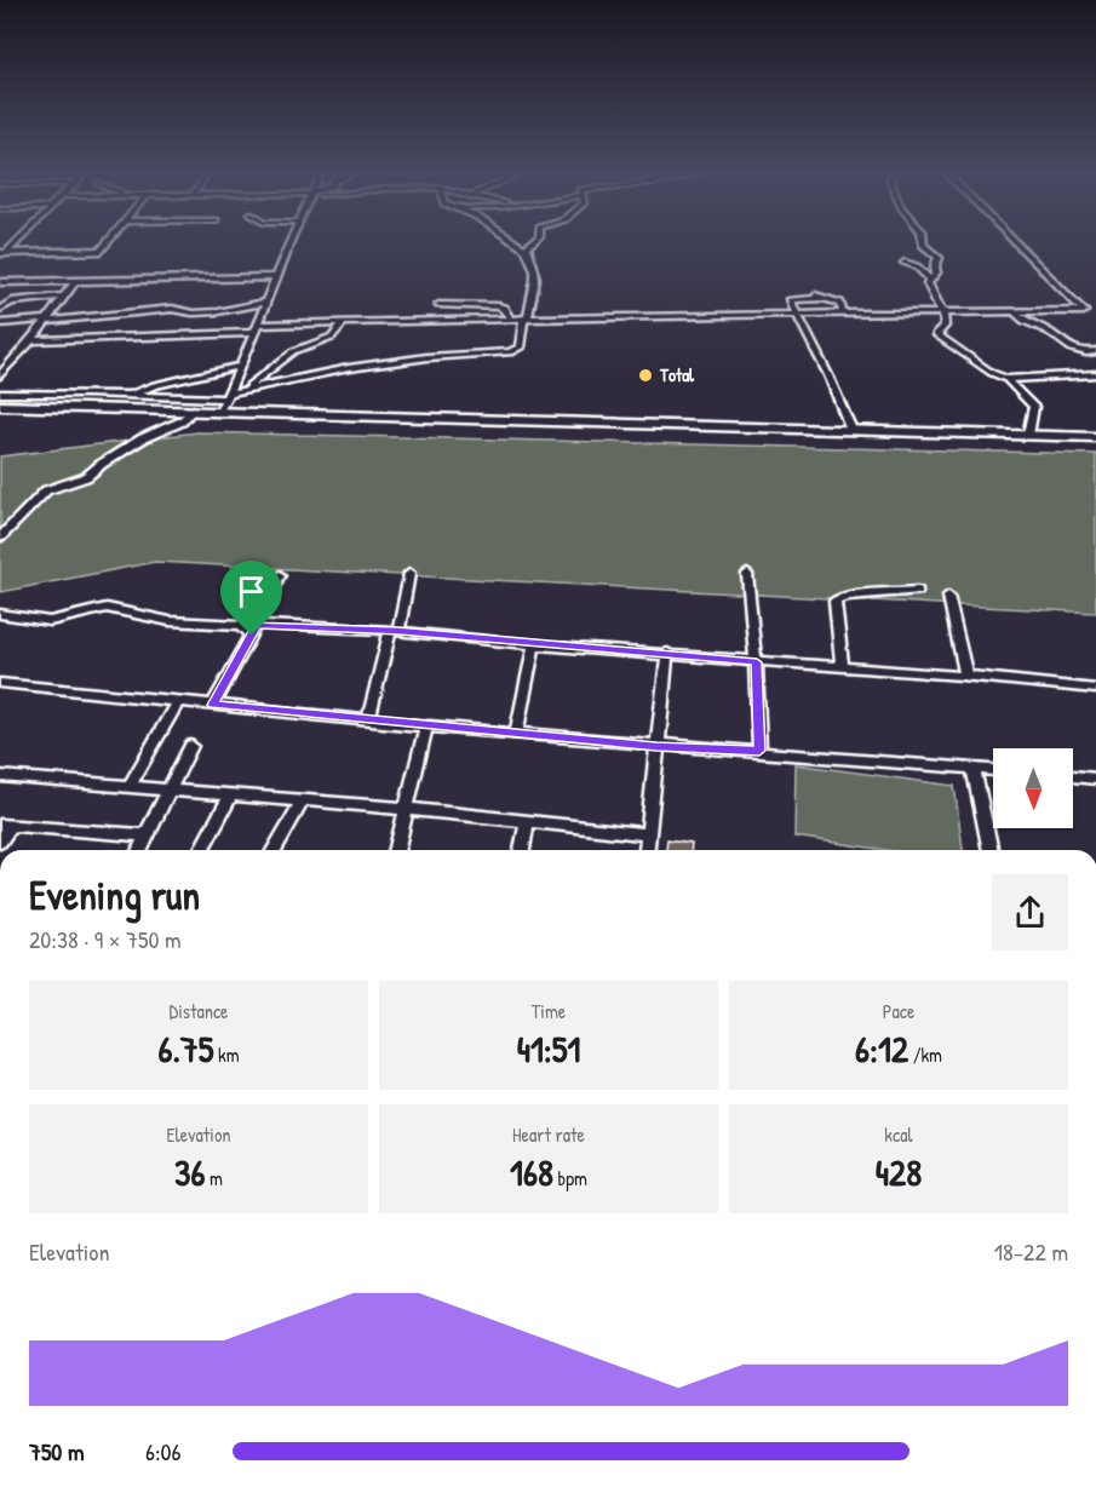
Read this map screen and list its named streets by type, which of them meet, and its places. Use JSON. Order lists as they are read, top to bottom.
{
  "places": ["Total"],
  "north": "bottom",
  "page": {
    "heading": ["Evening run", "20:38 · 9 × 750 m"],
    "stats": [
      ["Distance", "6.75 km"],
      ["Time", "41:51"],
      ["Pace", "6:12 /km"],
      ["Elevation", "36 m"],
      ["Heart rate", "168 bpm"],
      ["kcal", "428"]
    ],
    "chart": ["Elevation", "18–22 m"],
    "list": [
      {
        "name": "750 m",
        "note": "6:06"
      }
    ]
  }
}
